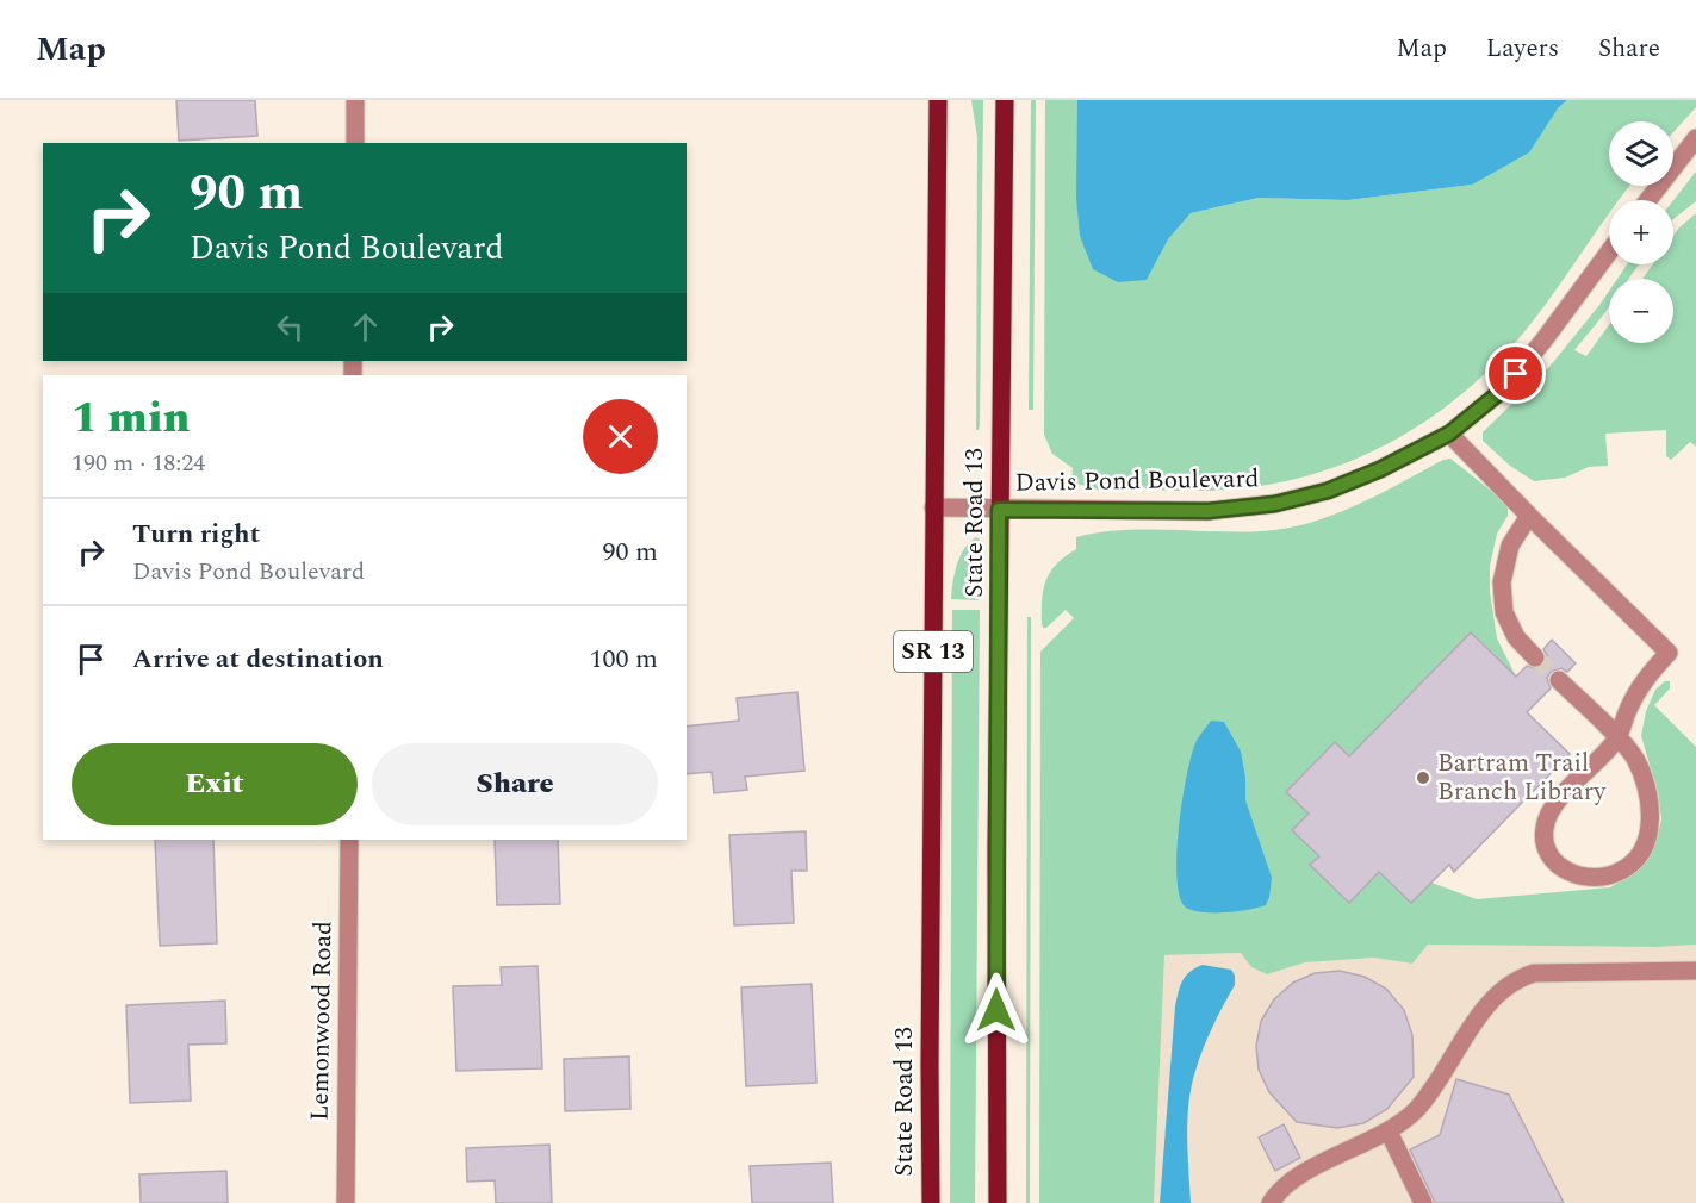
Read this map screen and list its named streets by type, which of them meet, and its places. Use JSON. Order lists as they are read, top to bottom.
{
  "streets": {
    "main road": ["State Road 13", "SR 13"],
    "street": ["Davis Pond Boulevard", "Lemonwood Road"]
  },
  "crossings": [
    ["Davis Pond Boulevard", "State Road 13"]
  ],
  "places": ["Bartram Trail Branch Library"],
  "page": {
    "header": "Map",
    "nav": ["Map", "Layers", "Share"],
    "map_buttons": ["+", "−"],
    "turn": ["90 m", "Davis Pond Boulevard"],
    "heading": ["1 min", "190 m · 18:24"],
    "list": [
      {
        "name": "Turn right",
        "note": "Davis Pond Boulevard",
        "value": "90 m"
      },
      {
        "name": "Arrive at destination",
        "value": "100 m"
      }
    ],
    "buttons": ["Exit", "Share"]
  }
}
